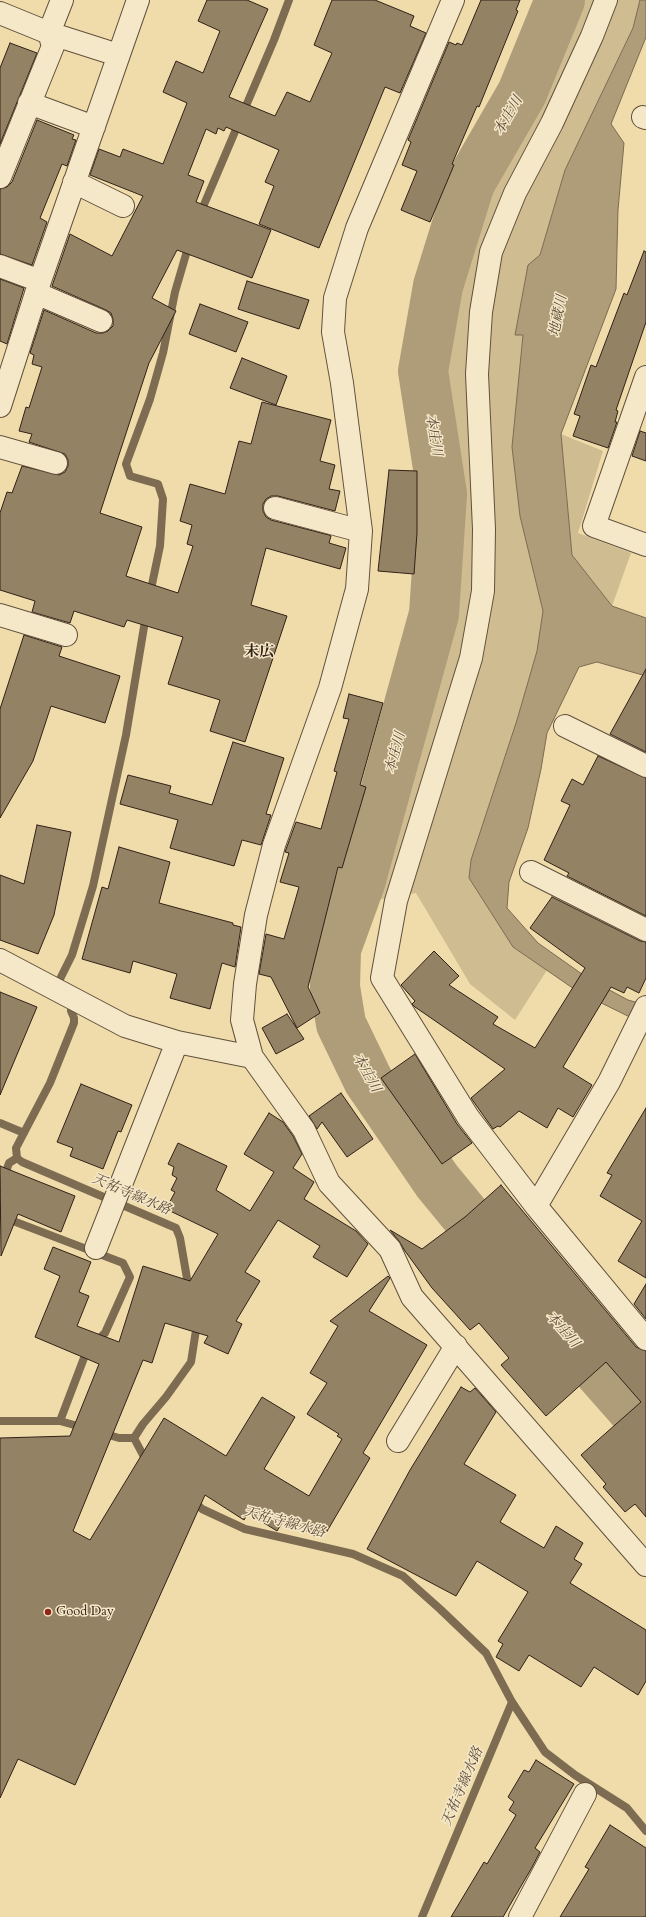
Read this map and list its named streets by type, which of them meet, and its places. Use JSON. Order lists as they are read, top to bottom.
{
  "districts": ["末広"],
  "water": ["本庄川", "地蔵川", "天祐寺線水路"],
  "places": ["Good Day"]
}
